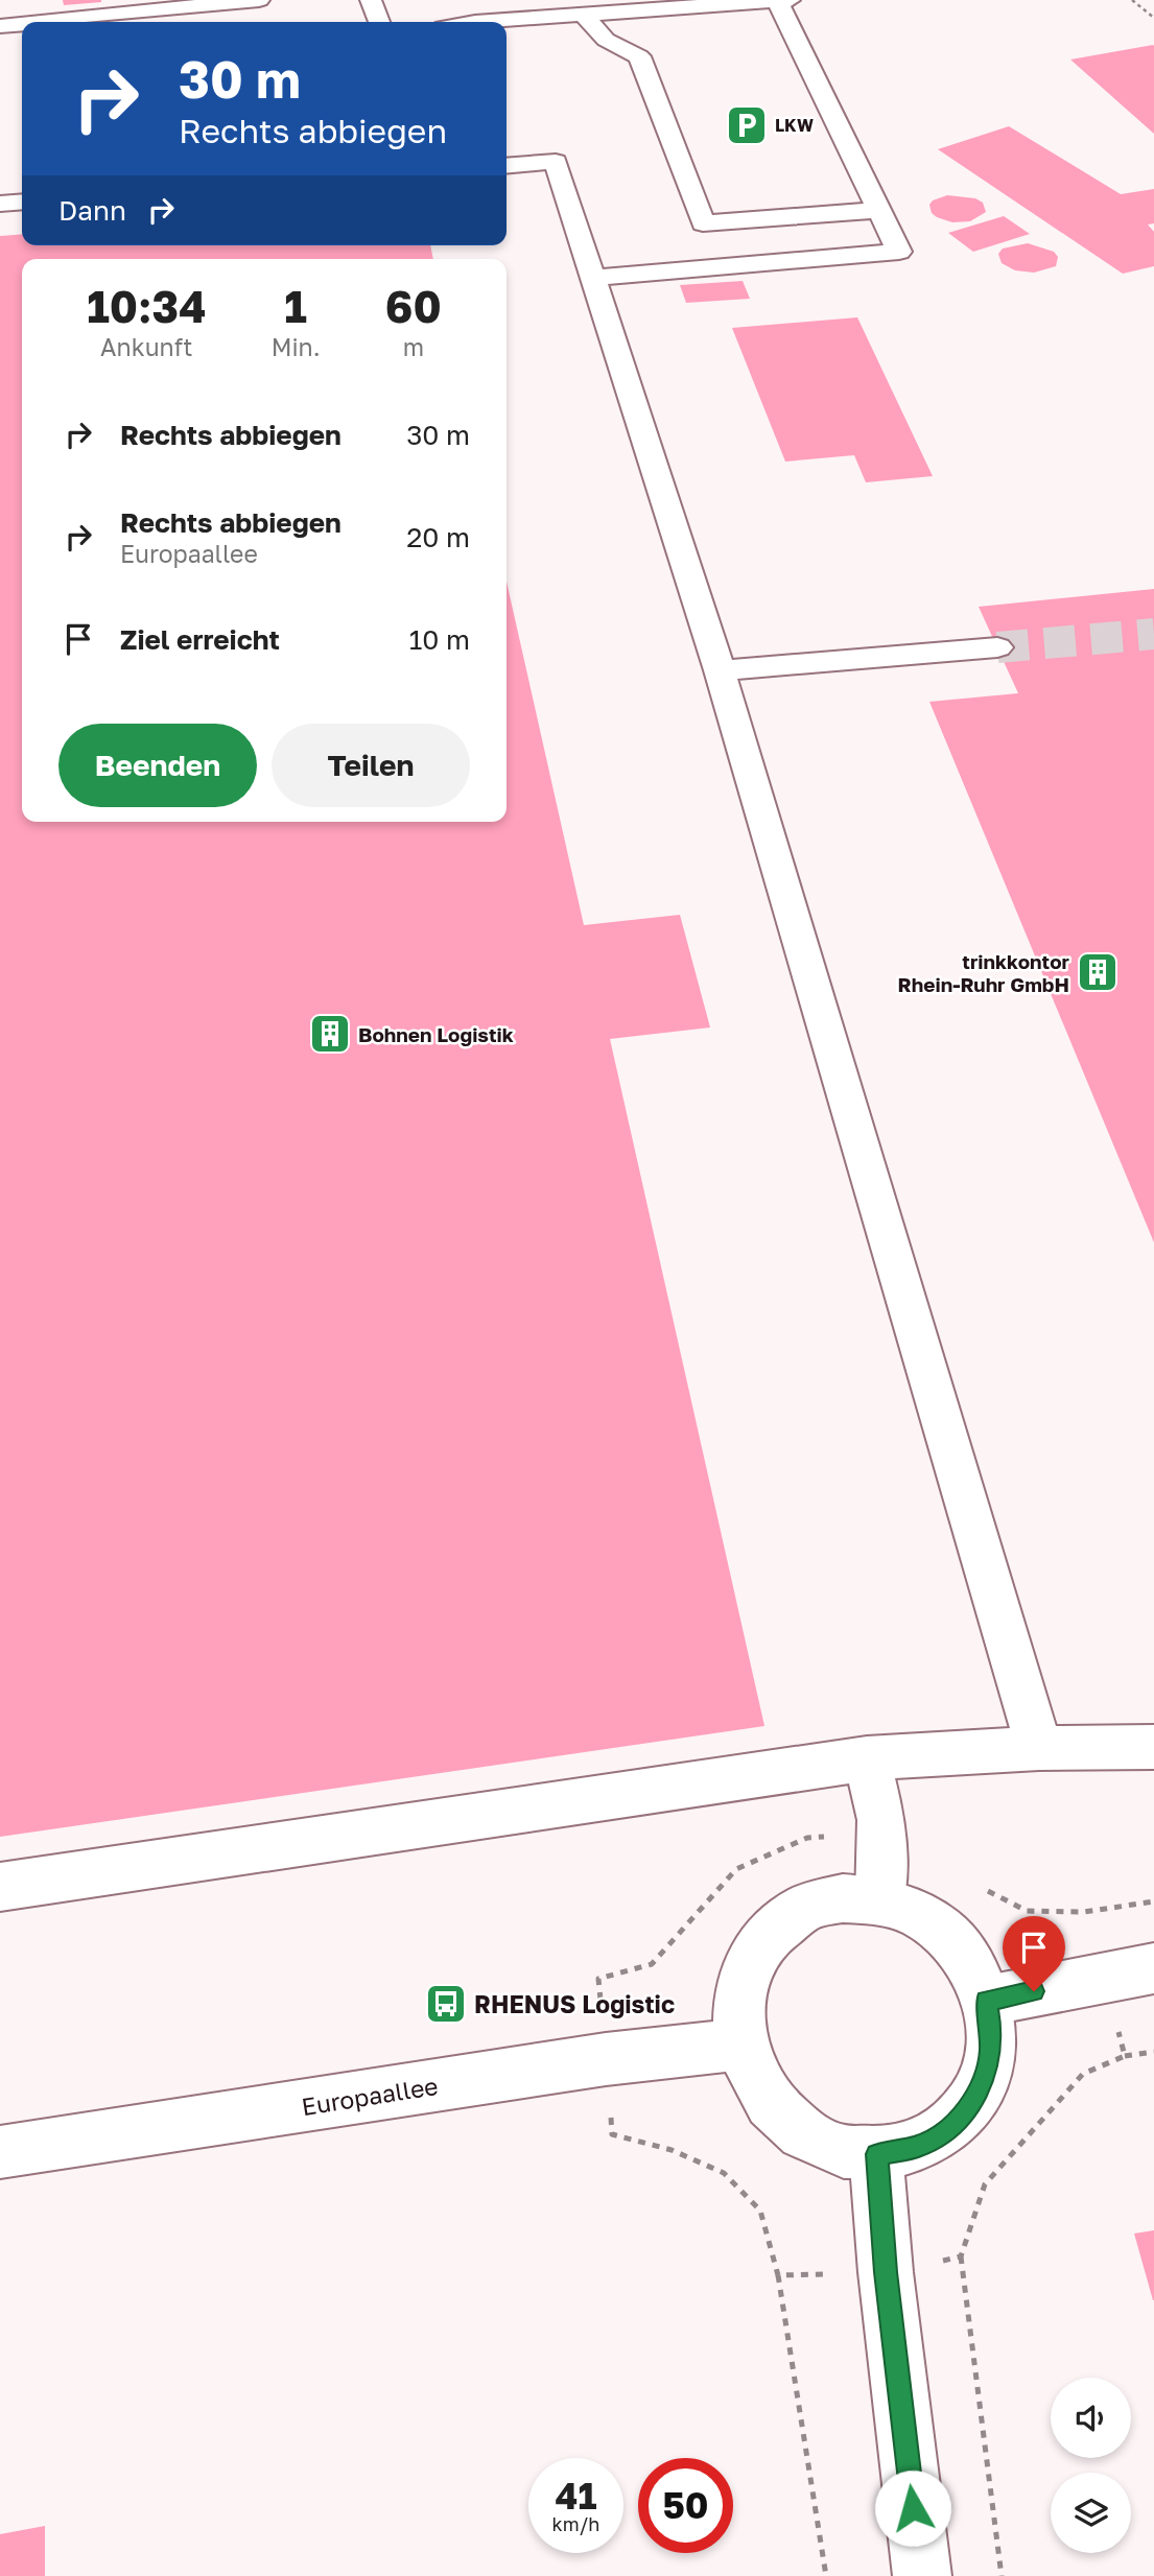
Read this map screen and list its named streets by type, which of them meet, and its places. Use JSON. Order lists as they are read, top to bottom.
{
  "streets": {
    "main road": ["Europaallee"]
  },
  "places": {
    "parking": ["LKW"],
    "building": ["trinkkontor Rhein-Ruhr GmbH", "Bohnen Logistik"],
    "bus stop": ["RHENUS Logistic"]
  },
  "page": {
    "turn": ["30 m", "Rechts abbiegen"],
    "then": "Dann",
    "eta": [
      "10:34",
      "Ankunft",
      "1",
      "Min.",
      "60",
      "m"
    ],
    "list": [
      {
        "name": "Rechts abbiegen",
        "value": "30 m"
      },
      {
        "name": "Rechts abbiegen",
        "note": "Europaallee",
        "value": "20 m"
      },
      {
        "name": "Ziel erreicht",
        "value": "10 m"
      }
    ],
    "buttons": ["Beenden", "Teilen"],
    "speed": "41 km/h",
    "limit": "50"
  }
}
